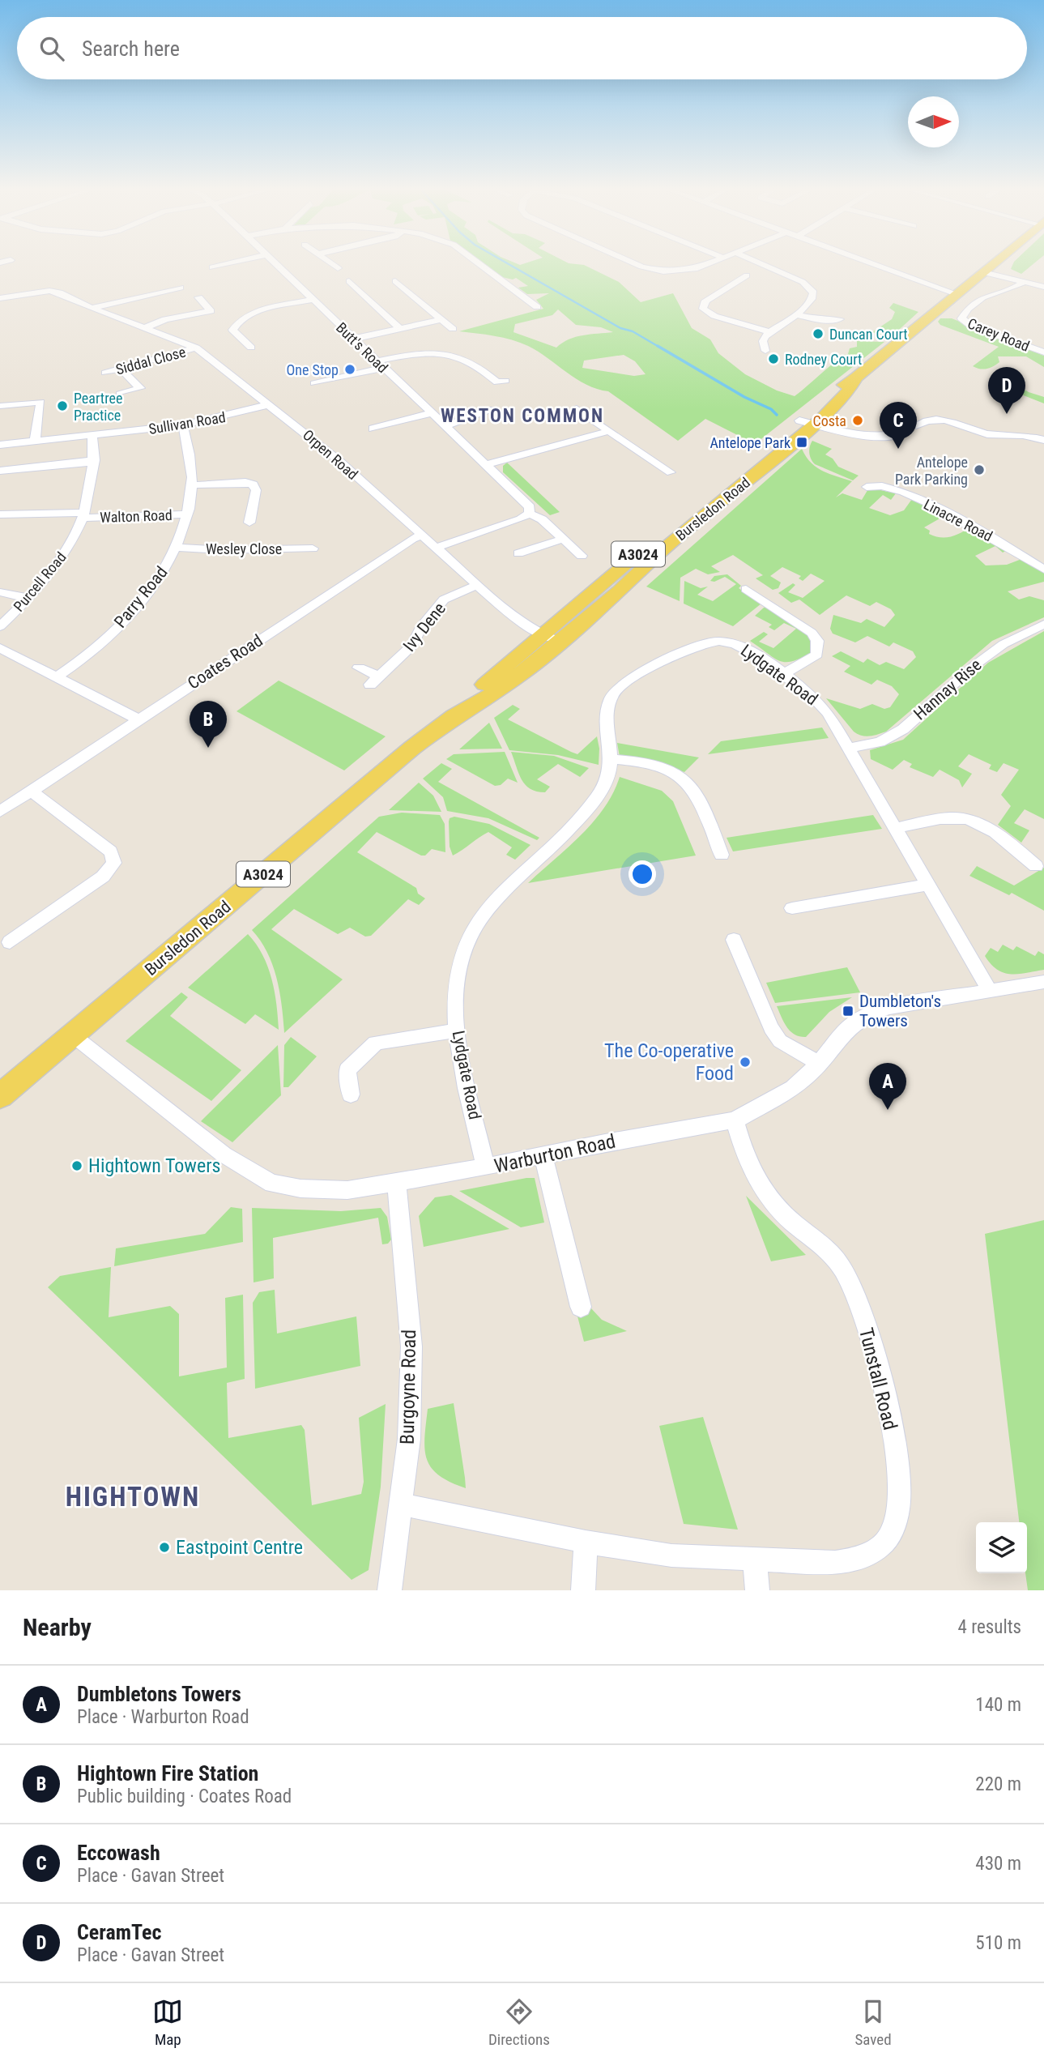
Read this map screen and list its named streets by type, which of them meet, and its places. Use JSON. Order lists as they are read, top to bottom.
{
  "streets": {
    "main road": ["Bursledon Road", "A3024"],
    "street": [
      "Carey Road",
      "Butt's Road",
      "Siddal Close",
      "Sullivan Road",
      "Orpen Road",
      "Walton Road",
      "Linacre Road",
      "Wesley Close",
      "Purcell Road",
      "Parry Road",
      "Ivy Dene",
      "Coates Road",
      "Lydgate Road",
      "Hannay Rise",
      "Warburton Road",
      "Tunstall Road",
      "Burgoyne Road"
    ]
  },
  "crossings": [
    ["Siddal Close", "Orpen Road"],
    ["Sullivan Road", "Orpen Road"],
    ["Sullivan Road", "Purcell Road"],
    ["Sullivan Road", "Parry Road"],
    ["Orpen Road", "Coates Road"],
    ["Bursledon Road", "Warburton Road"],
    ["Walton Road", "Purcell Road"],
    ["Walton Road", "Parry Road"],
    ["Wesley Close", "Parry Road"],
    ["Lydgate Road", "Hannay Rise"],
    ["Lydgate Road", "Warburton Road"],
    ["Warburton Road", "Tunstall Road"],
    ["Warburton Road", "Burgoyne Road"],
    ["Tunstall Road", "Burgoyne Road"]
  ],
  "districts": ["WESTON COMMON", "HIGHTOWN"],
  "places": {
    "other": [
      "Duncan Court",
      "Rodney Court",
      "One Stop",
      "Peartree Practice",
      "Costa",
      "Antelope Park Parking",
      "The Co-operative Food",
      "Hightown Towers",
      "Eastpoint Centre"
    ],
    "transit": ["Antelope Park", "Dumbleton's Towers"]
  },
  "north": "right",
  "page": {
    "search": "Search here",
    "pins": [
      "D",
      "C",
      "B",
      "A"
    ],
    "heading": ["Nearby", "4 results"],
    "list": [
      {
        "mark": "A",
        "name": "Dumbletons Towers",
        "note": "Place · Warburton Road",
        "value": "140 m"
      },
      {
        "mark": "B",
        "name": "Hightown Fire Station",
        "note": "Public building · Coates Road",
        "value": "220 m"
      },
      {
        "mark": "C",
        "name": "Eccowash",
        "note": "Place · Gavan Street",
        "value": "430 m"
      },
      {
        "mark": "D",
        "name": "CeramTec",
        "note": "Place · Gavan Street",
        "value": "510 m"
      }
    ],
    "nav": ["Map", "Directions", "Saved"]
  }
}
